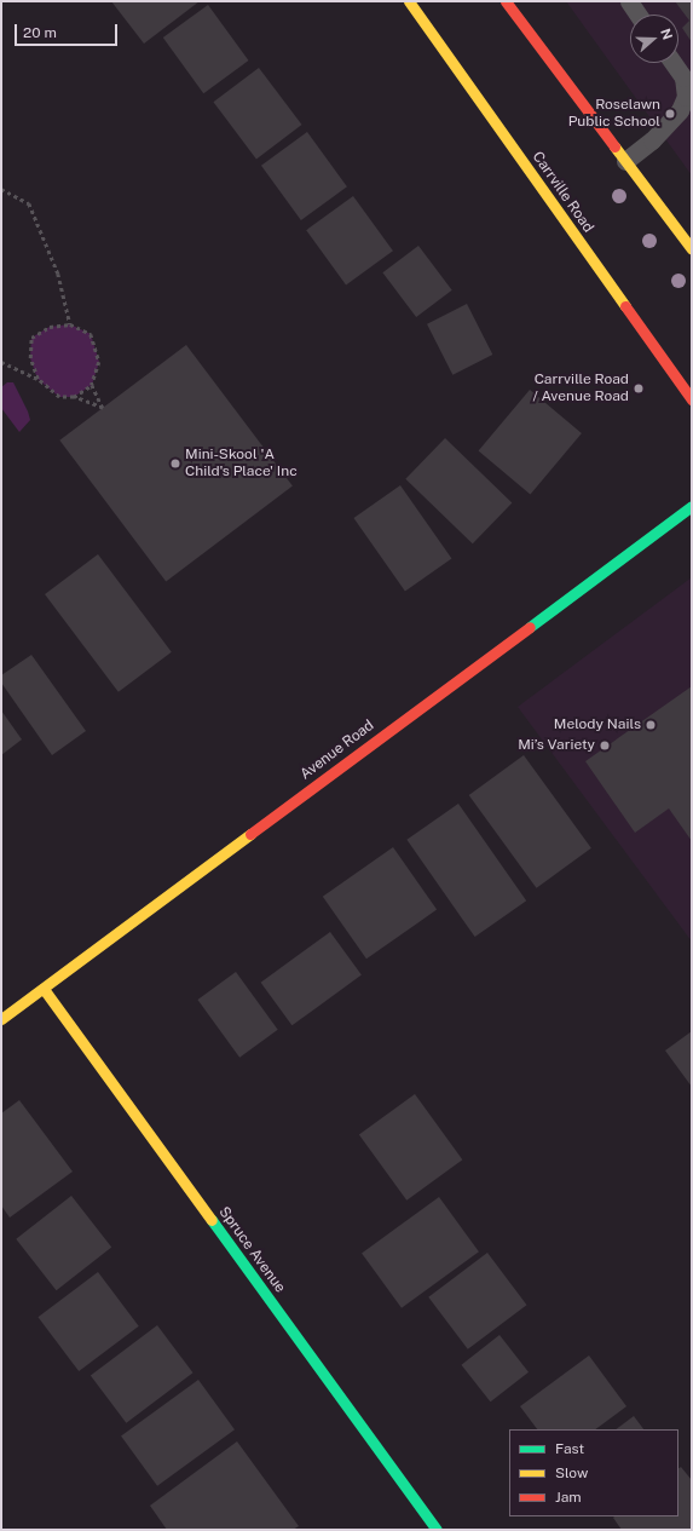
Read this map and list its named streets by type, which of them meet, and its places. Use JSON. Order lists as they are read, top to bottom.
{
  "streets": {
    "street": ["Carrville Road", "Avenue Road", "Spruce Avenue"]
  },
  "crossings": [
    ["Avenue Road", "Spruce Avenue"]
  ],
  "places": [
    "Roselawn Public School",
    "Carrville Road / Avenue Road",
    "Mini-Skool 'A Child's Place' Inc",
    "Melody Nails",
    "Mi’s Variety"
  ],
  "legend": ["Fast", "Slow", "Jam"],
  "scale_bar": "20 m",
  "north": "right"
}
